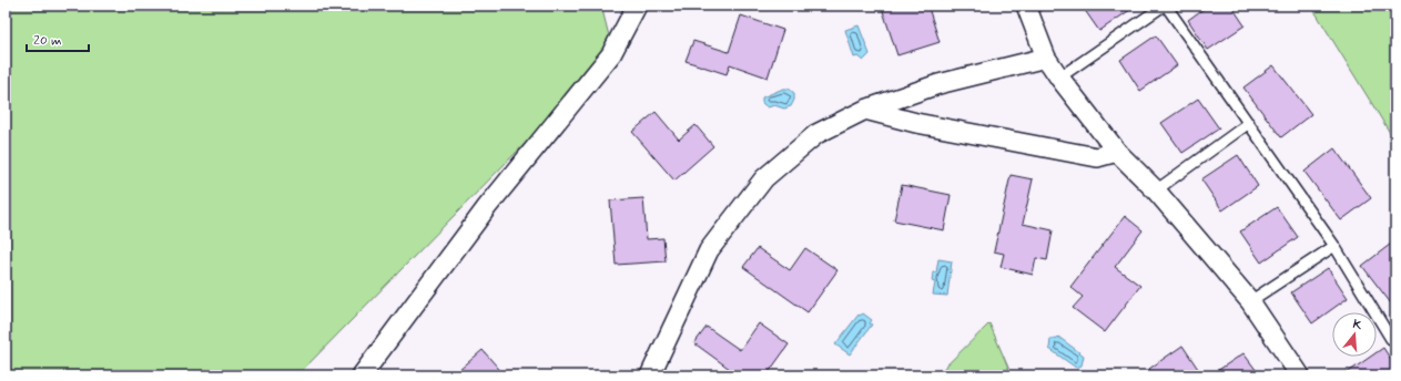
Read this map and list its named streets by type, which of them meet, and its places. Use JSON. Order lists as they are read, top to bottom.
{
  "scale_bar": "20 m",
  "north": "top"
}
